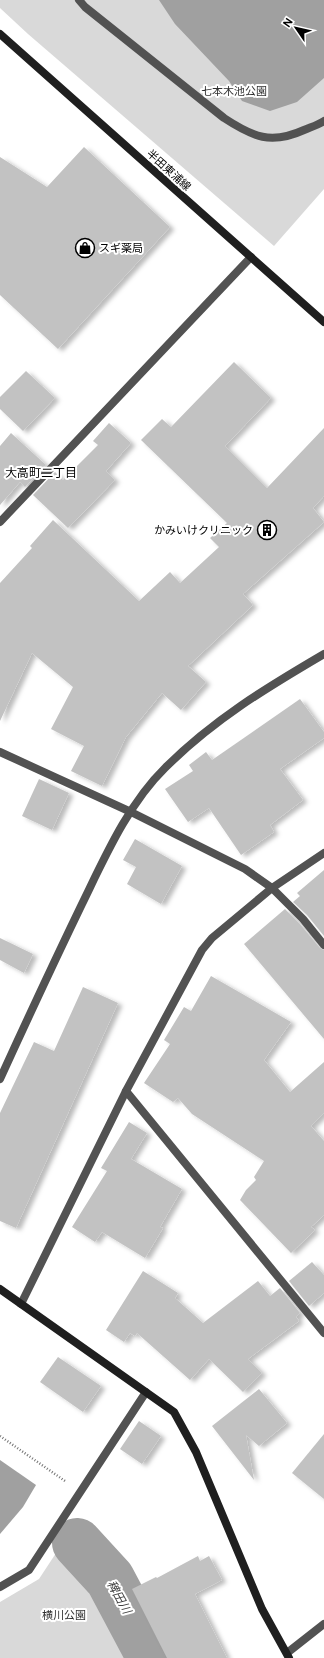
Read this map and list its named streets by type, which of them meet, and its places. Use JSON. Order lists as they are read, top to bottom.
{
  "streets": {
    "street": ["半田東浦線"]
  },
  "districts": ["大高町二丁目"],
  "water": ["稗田川"],
  "parks": ["七本木池公園", "横川公園"],
  "places": {
    "shop": ["スギ薬局"],
    "building": ["かみいけクリニック"]
  },
  "north": "top left"
}
